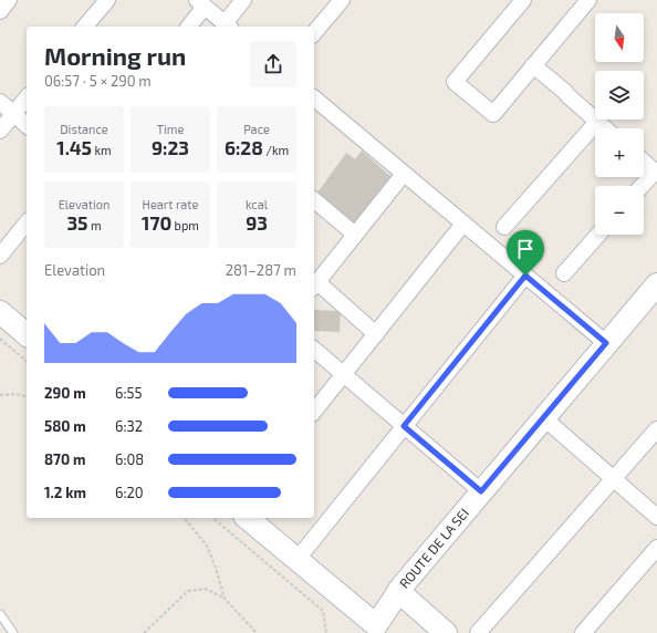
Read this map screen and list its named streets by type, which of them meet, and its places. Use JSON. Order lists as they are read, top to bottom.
{
  "streets": {
    "street": ["ROUTE DE LA SEI"]
  },
  "north": "bottom",
  "page": {
    "map_buttons": ["+", "−"],
    "heading": ["Morning run", "06:57 · 5 × 290 m"],
    "stats": [
      ["Distance", "1.45 km"],
      ["Time", "9:23"],
      ["Pace", "6:28 /km"],
      ["Elevation", "35 m"],
      ["Heart rate", "170 bpm"],
      ["kcal", "93"]
    ],
    "chart": ["Elevation", "281–287 m"],
    "list": [
      {
        "name": "290 m",
        "note": "6:55"
      },
      {
        "name": "580 m",
        "note": "6:32"
      },
      {
        "name": "870 m",
        "note": "6:08"
      },
      {
        "name": "1.2 km",
        "note": "6:20"
      }
    ]
  }
}
